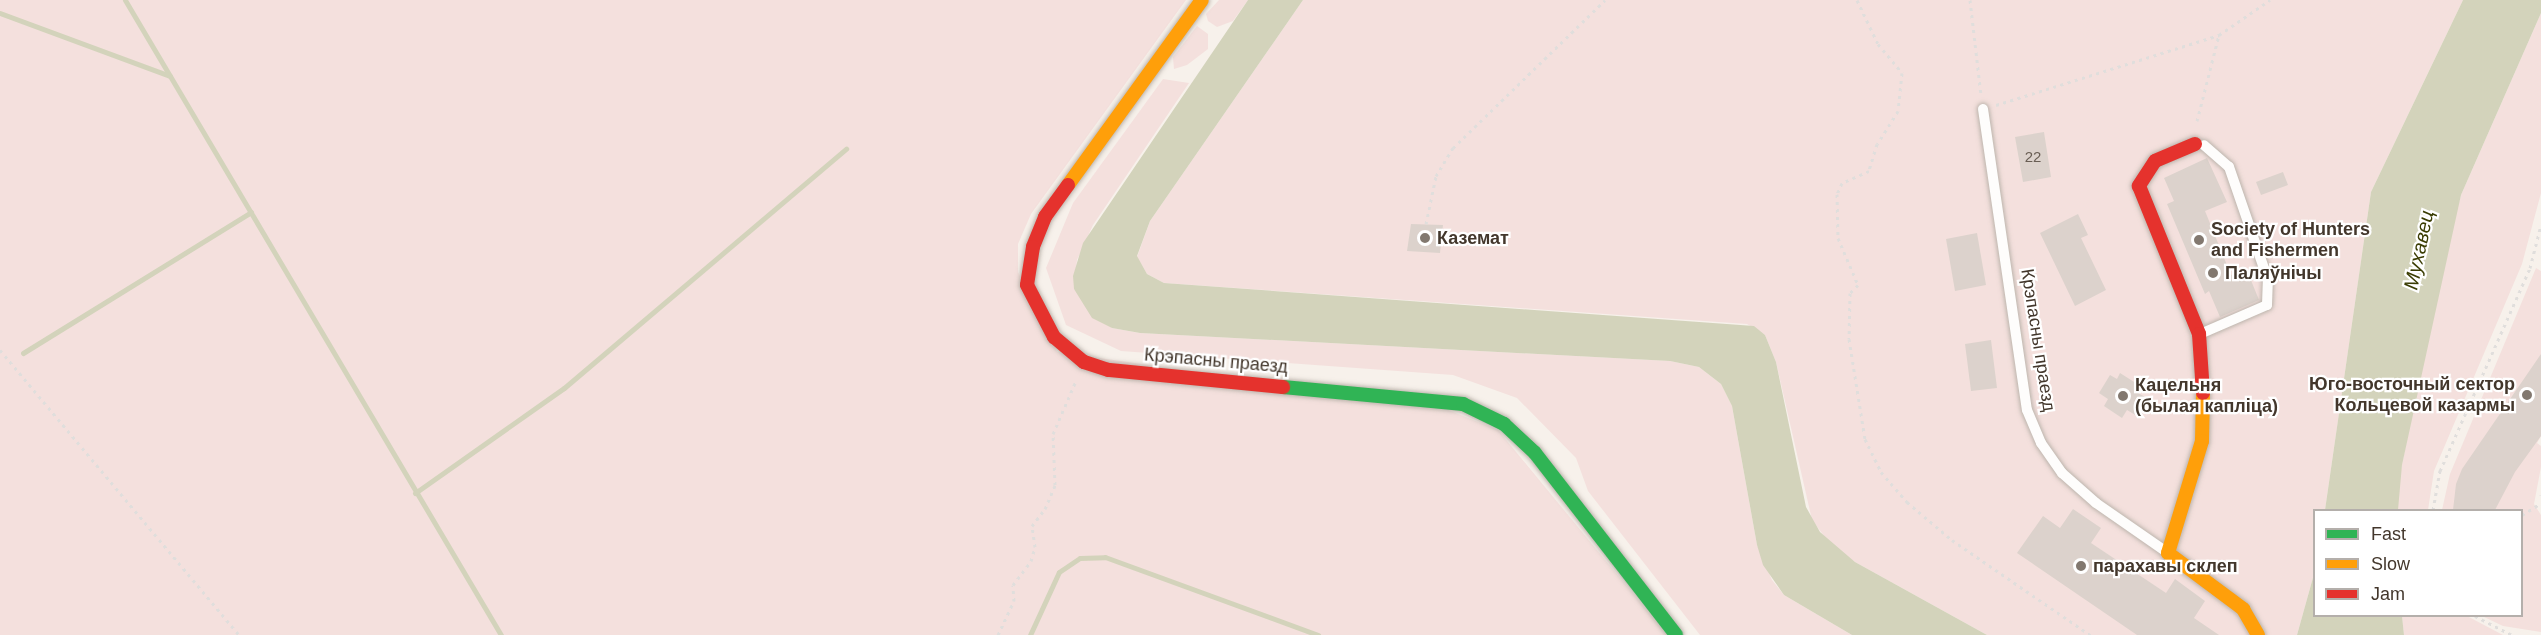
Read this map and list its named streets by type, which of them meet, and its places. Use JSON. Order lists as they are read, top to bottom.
{
  "streets": {
    "street": ["Крэпасны праезд"]
  },
  "water": ["Мухавец"],
  "places": [
    "Каземат",
    "Society of Hunters and Fishermen",
    "Паляўнічы",
    "Юго-восточный сектор Кольцевой казармы",
    "Кацельня (былая капліца)",
    "парахавы склеп"
  ],
  "house_numbers": ["22"],
  "legend": ["Fast", "Slow", "Jam"]
}
